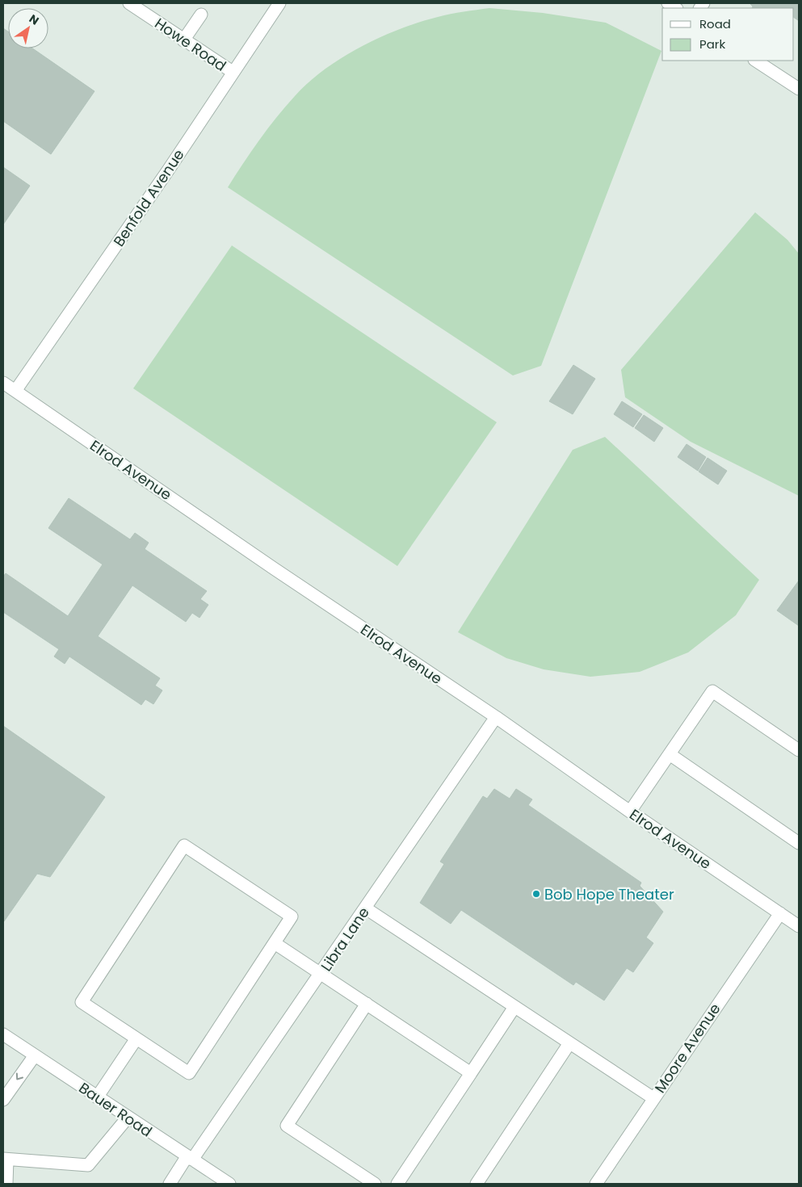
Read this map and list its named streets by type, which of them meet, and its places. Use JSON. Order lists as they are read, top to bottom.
{
  "streets": {
    "street": [
      "Howe Road",
      "Benfold Avenue",
      "Elrod Avenue",
      "Libra Lane",
      "Moore Avenue",
      "Bauer Road"
    ]
  },
  "crossings": [
    ["Howe Road", "Benfold Avenue"],
    ["Benfold Avenue", "Elrod Avenue"],
    ["Elrod Avenue", "Libra Lane"],
    ["Elrod Avenue", "Moore Avenue"],
    ["Libra Lane", "Bauer Road"]
  ],
  "places": ["Bob Hope Theater"],
  "legend": ["Road", "Park"],
  "north": "top right"
}
